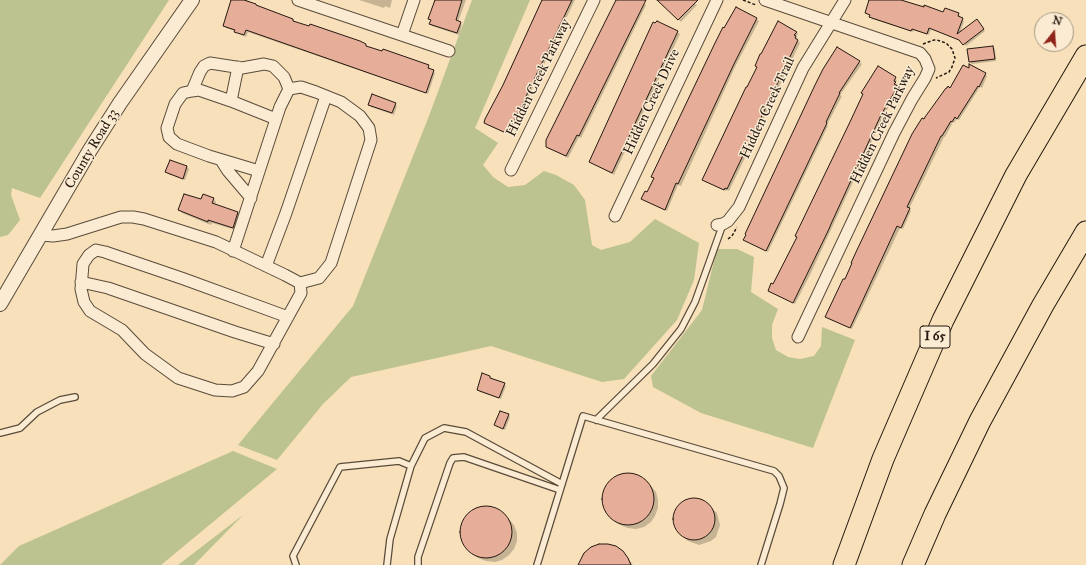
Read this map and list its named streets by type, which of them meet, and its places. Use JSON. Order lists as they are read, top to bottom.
{
  "streets": {
    "highway": ["I 65"],
    "street": [
      "Hidden Creek Parkway",
      "Hidden Creek Drive",
      "Hidden Creek Trail",
      "County Road 33"
    ]
  },
  "crossings": [
    ["Hidden Creek Parkway", "Hidden Creek Trail"]
  ],
  "north": "top"
}
